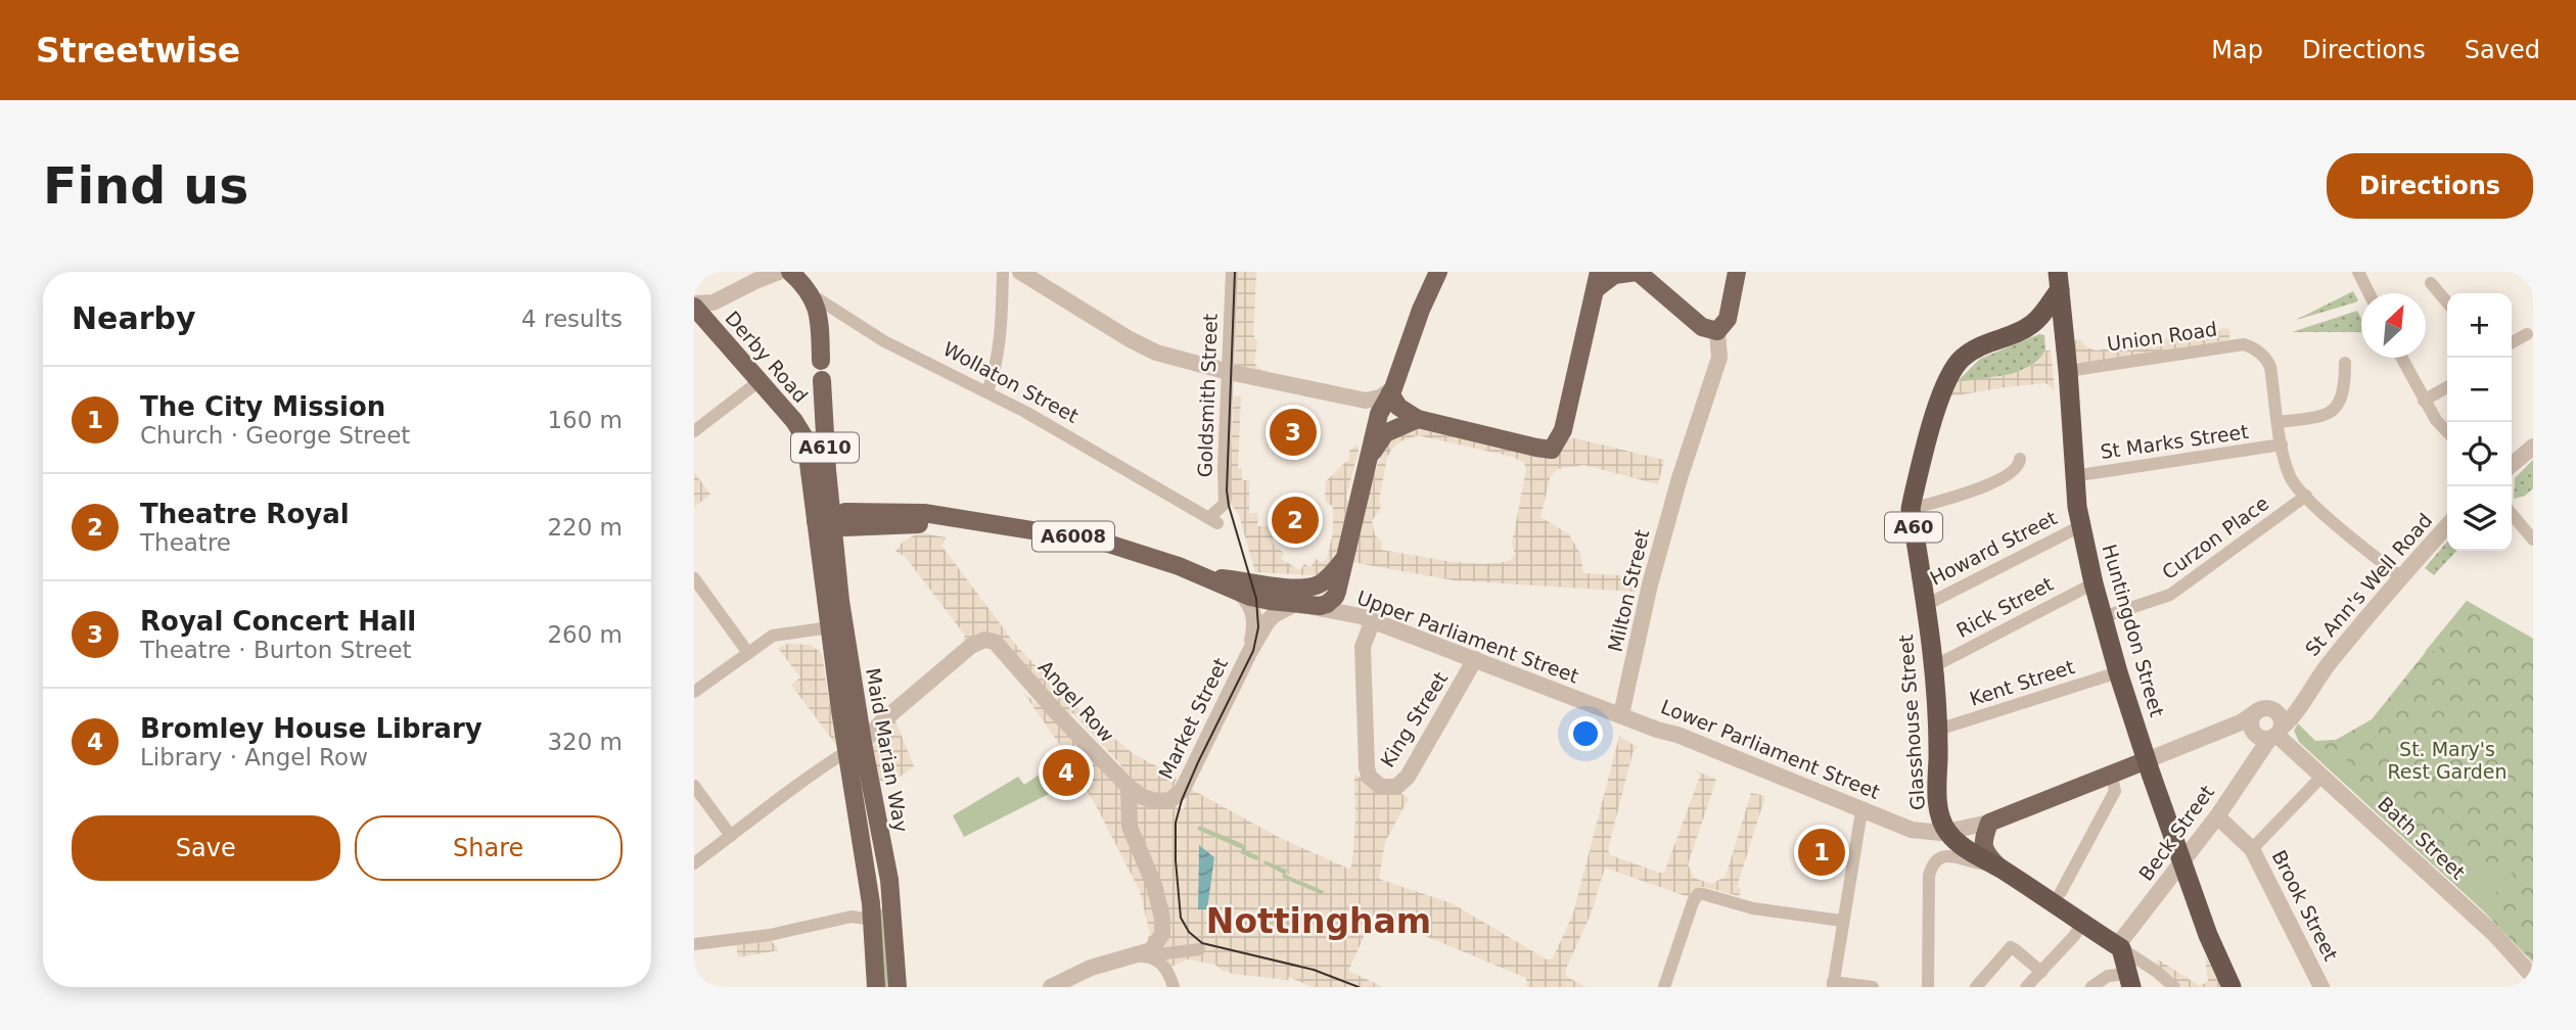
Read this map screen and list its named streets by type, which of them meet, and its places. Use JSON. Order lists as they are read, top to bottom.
{
  "streets": {
    "highway": ["A60", "Huntingdon Street", "Glasshouse Street"],
    "main road": [
      "Derby Road",
      "Wollaton Street",
      "A610",
      "A6008",
      "Upper Parliament Street",
      "Maid Marian Way"
    ],
    "street": [
      "Union Road",
      "Goldsmith Street",
      "St Marks Street",
      "Curzon Place",
      "Howard Street",
      "St Ann's Well Road",
      "Milton Street",
      "Rick Street",
      "Kent Street",
      "Angel Row",
      "Market Street",
      "King Street",
      "Lower Parliament Street",
      "Beck Street",
      "Bath Street",
      "Brook Street"
    ]
  },
  "crossings": [
    ["Union Road", "Huntingdon Street"],
    ["Derby Road", "A610"],
    ["Derby Road", "Upper Parliament Street"],
    ["Derby Road", "Maid Marian Way"],
    ["Wollaton Street", "Goldsmith Street"],
    ["St Marks Street", "Huntingdon Street"],
    ["A610", "Upper Parliament Street"],
    ["A610", "Maid Marian Way"],
    ["A60", "Glasshouse Street"],
    ["A60", "Lower Parliament Street"],
    ["A60", "Beck Street"],
    ["Curzon Place", "Huntingdon Street"],
    ["Howard Street", "Huntingdon Street"],
    ["Howard Street", "Glasshouse Street"],
    ["St Ann's Well Road", "Beck Street"],
    ["St Ann's Well Road", "Bath Street"],
    ["Milton Street", "Upper Parliament Street"],
    ["Milton Street", "Lower Parliament Street"],
    ["Rick Street", "Huntingdon Street"],
    ["Rick Street", "Glasshouse Street"],
    ["Huntingdon Street", "Kent Street"],
    ["Huntingdon Street", "Glasshouse Street"],
    ["Huntingdon Street", "Beck Street"],
    ["Upper Parliament Street", "Market Street"],
    ["Upper Parliament Street", "King Street"],
    ["Upper Parliament Street", "Lower Parliament Street"],
    ["Upper Parliament Street", "Maid Marian Way"],
    ["Kent Street", "Glasshouse Street"],
    ["Angel Row", "Market Street"],
    ["Angel Row", "Maid Marian Way"],
    ["Glasshouse Street", "Lower Parliament Street"],
    ["Beck Street", "Bath Street"],
    ["Beck Street", "Brook Street"]
  ],
  "districts": ["Nottingham"],
  "parks": ["St. Mary's Rest Garden"],
  "north": "top right",
  "page": {
    "header": "Streetwise",
    "nav": ["Map", "Directions", "Saved"],
    "buttons": [
      "Directions",
      ["Save", "Share"]
    ],
    "title": "Find us",
    "heading": ["Nearby", "4 results"],
    "map_buttons": ["+", "−"],
    "list": [
      {
        "mark": "1",
        "name": "The City Mission",
        "note": "Church · George Street",
        "value": "160 m"
      },
      {
        "mark": "2",
        "name": "Theatre Royal",
        "note": "Theatre",
        "value": "220 m"
      },
      {
        "mark": "3",
        "name": "Royal Concert Hall",
        "note": "Theatre · Burton Street",
        "value": "260 m"
      },
      {
        "mark": "4",
        "name": "Bromley House Library",
        "note": "Library · Angel Row",
        "value": "320 m"
      }
    ],
    "pins": [
      "3",
      "2",
      "4",
      "1"
    ]
  }
}
